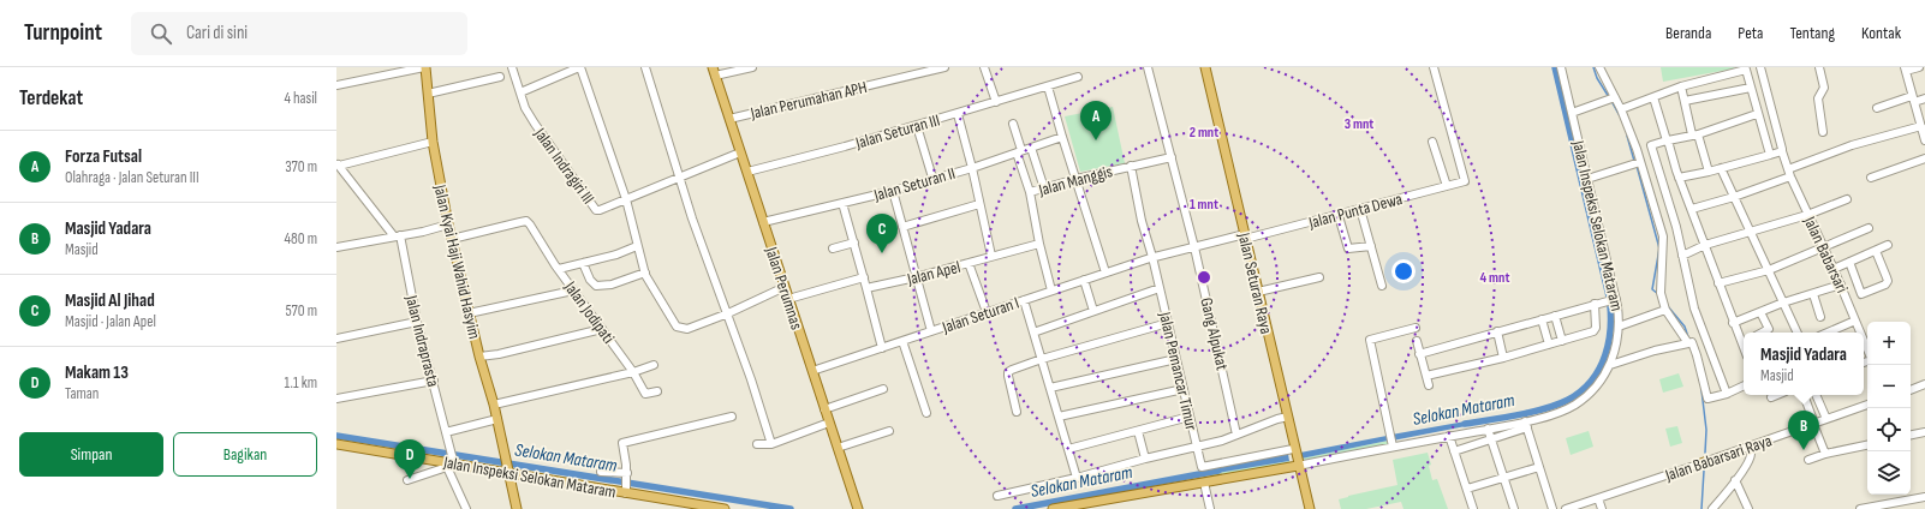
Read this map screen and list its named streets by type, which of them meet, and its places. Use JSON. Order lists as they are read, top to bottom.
{
  "streets": {
    "main road": [
      "Jalan Inspeksi Selokan Mataram",
      "Jalan Kyai Haji Wahid Hasyim",
      "Jalan Seturan Raya",
      "Jalan Perumnas"
    ],
    "street": [
      "Jalan Perumahan APH",
      "Jalan Seturan III",
      "Jalan Indragiri III",
      "Jalan Manggis",
      "Jalan Seturan II",
      "Jalan Punta Dewa",
      "Jalan Babarsari",
      "Jalan Apel",
      "Jalan Jodipati",
      "Jalan Seturan I",
      "Gang Alpukat",
      "Jalan Indraprasta",
      "Jalan Pemancar Timur",
      "Jalan Babarsari Raya"
    ]
  },
  "crossings": [
    ["Jalan Perumahan APH", "Jalan Perumnas"],
    ["Jalan Seturan III", "Jalan Perumnas"],
    ["Jalan Indragiri III", "Jalan Perumnas"],
    ["Jalan Manggis", "Jalan Apel"],
    ["Jalan Manggis", "Gang Alpukat"],
    ["Jalan Manggis", "Jalan Pemancar Timur"],
    ["Jalan Seturan II", "Jalan Perumnas"],
    ["Jalan Punta Dewa", "Jalan Seturan Raya"],
    ["Jalan Inspeksi Selokan Mataram", "Jalan Kyai Haji Wahid Hasyim"],
    ["Jalan Inspeksi Selokan Mataram", "Jalan Seturan Raya"],
    ["Jalan Inspeksi Selokan Mataram", "Jalan Indraprasta"],
    ["Jalan Kyai Haji Wahid Hasyim", "Jalan Jodipati"],
    ["Jalan Seturan Raya", "Jalan Pemancar Timur"],
    ["Jalan Perumnas", "Jalan Seturan I"],
    ["Jalan Seturan I", "Jalan Pemancar Timur"],
    ["Gang Alpukat", "Jalan Pemancar Timur"]
  ],
  "water": ["Selokan Mataram"],
  "page": {
    "header": "Turnpoint",
    "search": "Cari di sini",
    "nav": [
      "Beranda",
      "Peta",
      "Tentang",
      "Kontak"
    ],
    "heading": ["Terdekat", "4 hasil"],
    "pins": [
      "A",
      "C",
      "B",
      "D"
    ],
    "list": [
      {
        "mark": "A",
        "name": "Forza Futsal",
        "note": "Olahraga · Jalan Seturan III",
        "value": "370 m"
      },
      {
        "mark": "B",
        "name": "Masjid Yadara",
        "note": "Masjid",
        "value": "480 m"
      },
      {
        "mark": "C",
        "name": "Masjid Al Jihad",
        "note": "Masjid · Jalan Apel",
        "value": "570 m"
      },
      {
        "mark": "D",
        "name": "Makam 13",
        "note": "Taman",
        "value": "1.1 km"
      }
    ],
    "map_buttons": ["+", "−"],
    "popup": ["Masjid Yadara", "Masjid"],
    "buttons": ["Simpan", "Bagikan"]
  },
  "rings": [
    "3 mnt",
    "2 mnt",
    "1 mnt",
    "4 mnt"
  ]
}
